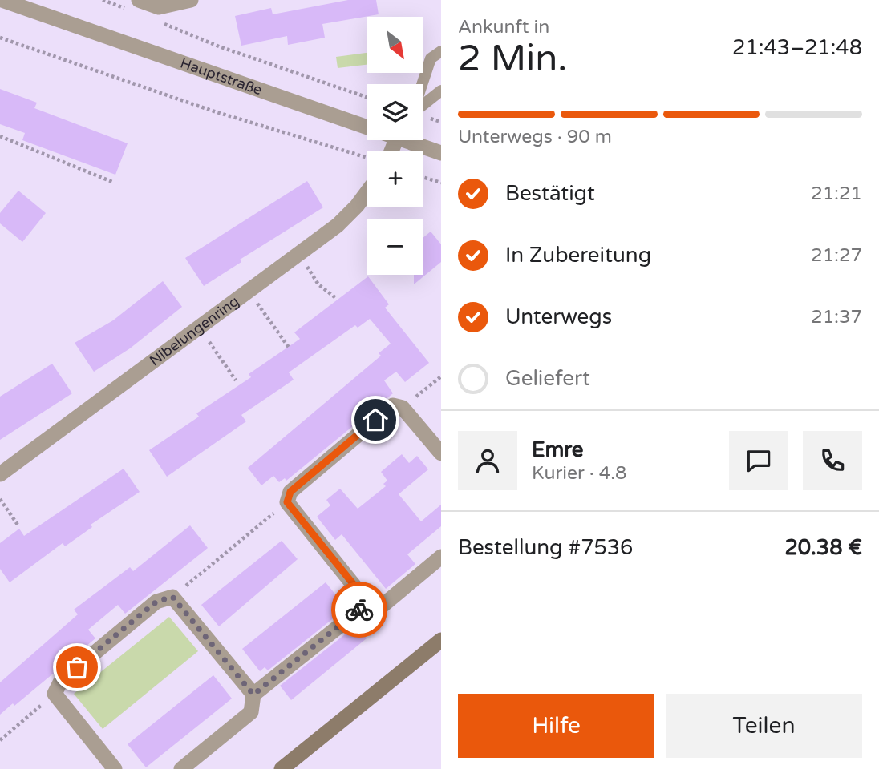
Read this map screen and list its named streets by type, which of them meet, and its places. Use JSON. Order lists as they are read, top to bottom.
{
  "streets": {
    "street": ["Hauptstraße", "Nibelungenring"]
  },
  "north": "bottom right",
  "page": {
    "heading": ["2 Min.", "Ankunft in", "21:43–21:48"],
    "panel": [
      "Emre",
      "Kurier · 4.8",
      "Bestellung #7536",
      "20.38 €"
    ],
    "map_buttons": ["+", "−"],
    "bar": "Unterwegs · 90 m",
    "list": [
      ["Bestätigt", "21:21"],
      ["In Zubereitung", "21:27"],
      ["Unterwegs", "21:37"],
      "Geliefert"
    ],
    "buttons": ["Hilfe", "Teilen"]
  }
}
